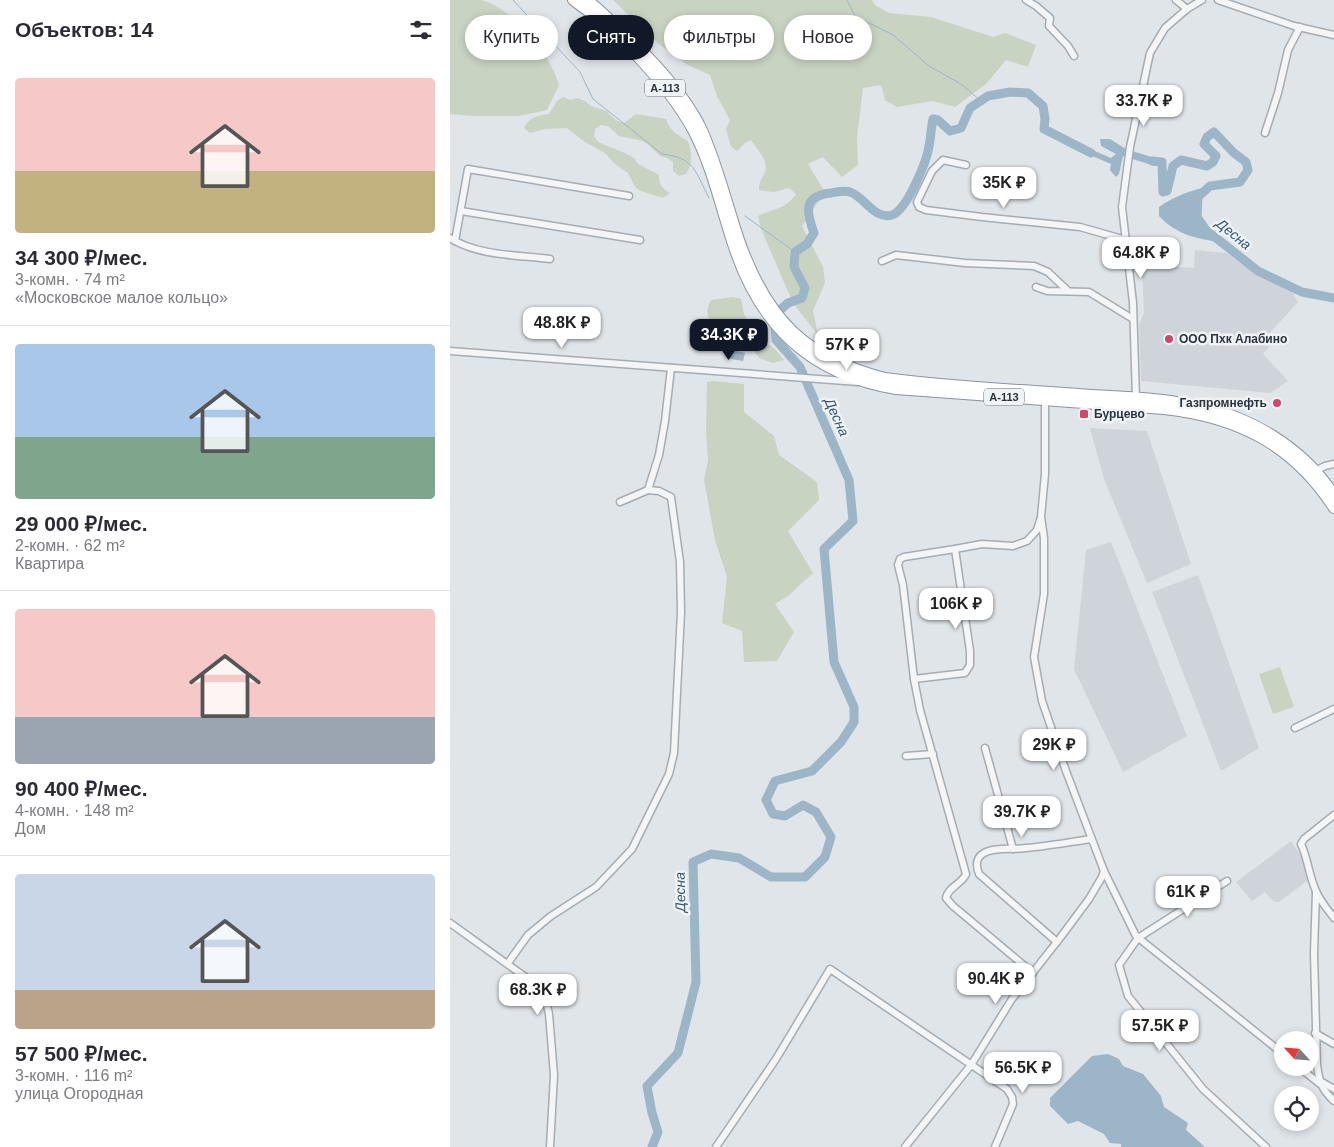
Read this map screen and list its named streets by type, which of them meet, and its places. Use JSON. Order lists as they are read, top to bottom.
{
  "streets": {
    "highway": ["А-113"]
  },
  "water": ["Десна"],
  "places": {
    "other": ["ООО Пхк Алабино", "Газпромнефть"],
    "transit": ["Бурцево"]
  },
  "north": "top left",
  "page": {
    "heading": "Объектов: 14",
    "chip": [
      "Купить",
      "Снять",
      "Фильтры",
      "Новое"
    ],
    "list": [
      {
        "name": "34 300 ₽/мес.",
        "note": "3-комн. · 74 m² · «Московское малое кольцо»"
      },
      {
        "name": "29 000 ₽/мес.",
        "note": "2-комн. · 62 m² · Квартира"
      },
      {
        "name": "90 400 ₽/мес.",
        "note": "4-комн. · 148 m² · Дом"
      },
      {
        "name": "57 500 ₽/мес.",
        "note": "3-комн. · 116 m² · улица Огородная"
      }
    ],
    "price": [
      "33.7K ₽",
      "35K ₽",
      "64.8K ₽",
      "48.8K ₽",
      "34.3K ₽",
      "57K ₽",
      "106K ₽",
      "29K ₽",
      "39.7K ₽",
      "61K ₽",
      "90.4K ₽",
      "68.3K ₽",
      "57.5K ₽",
      "56.5K ₽"
    ]
  }
}
